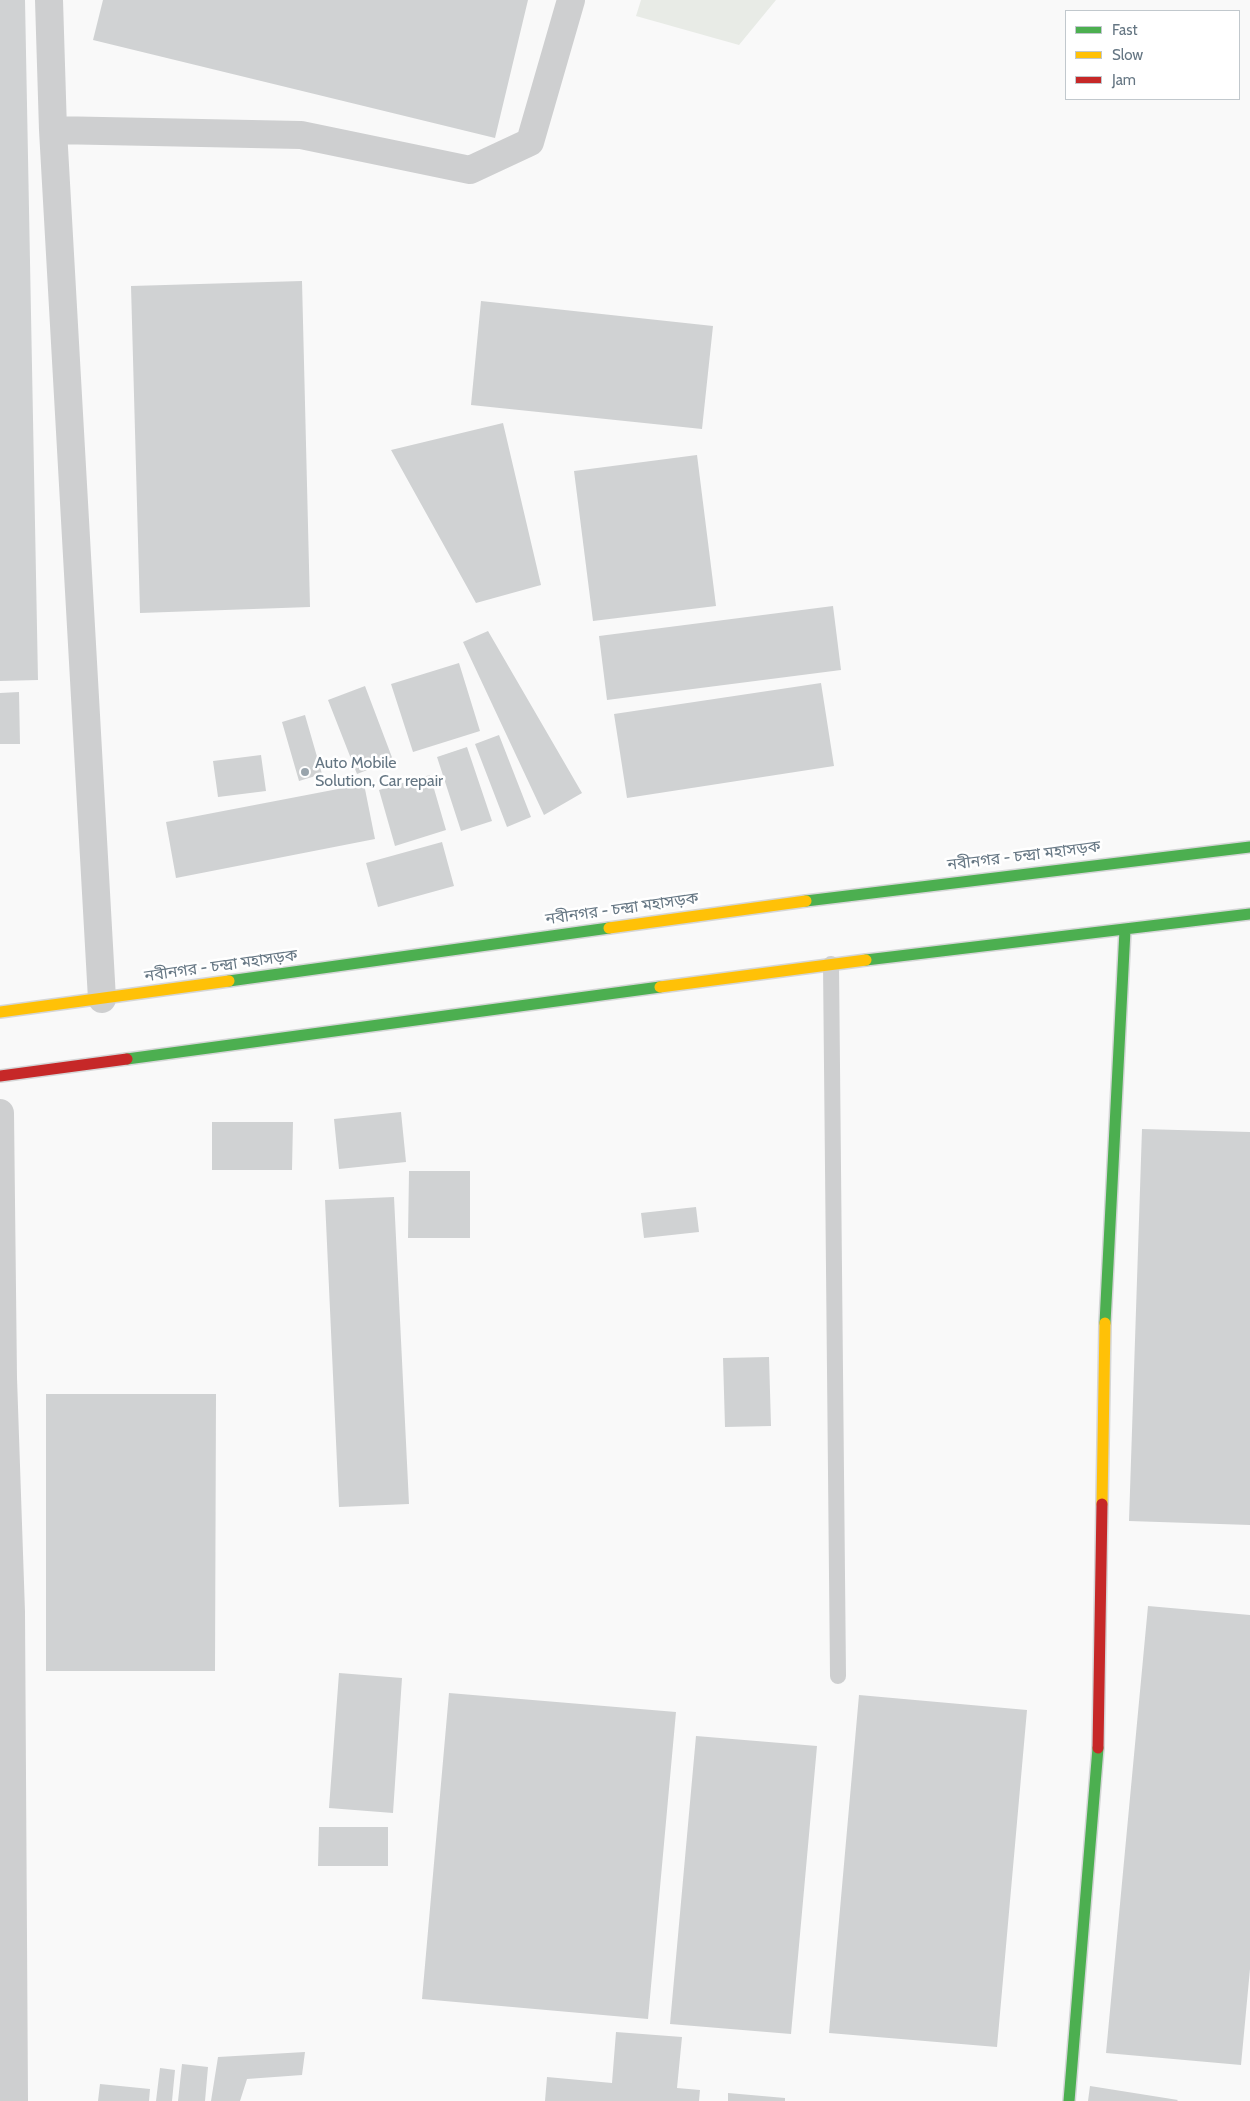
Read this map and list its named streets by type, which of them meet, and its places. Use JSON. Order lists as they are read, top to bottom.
{
  "streets": {
    "main road": ["নবীনগর - চন্দ্রা মহাসড়ক"]
  },
  "places": ["Auto Mobile Solution, Car repair"],
  "legend": ["Fast", "Slow", "Jam"]
}
